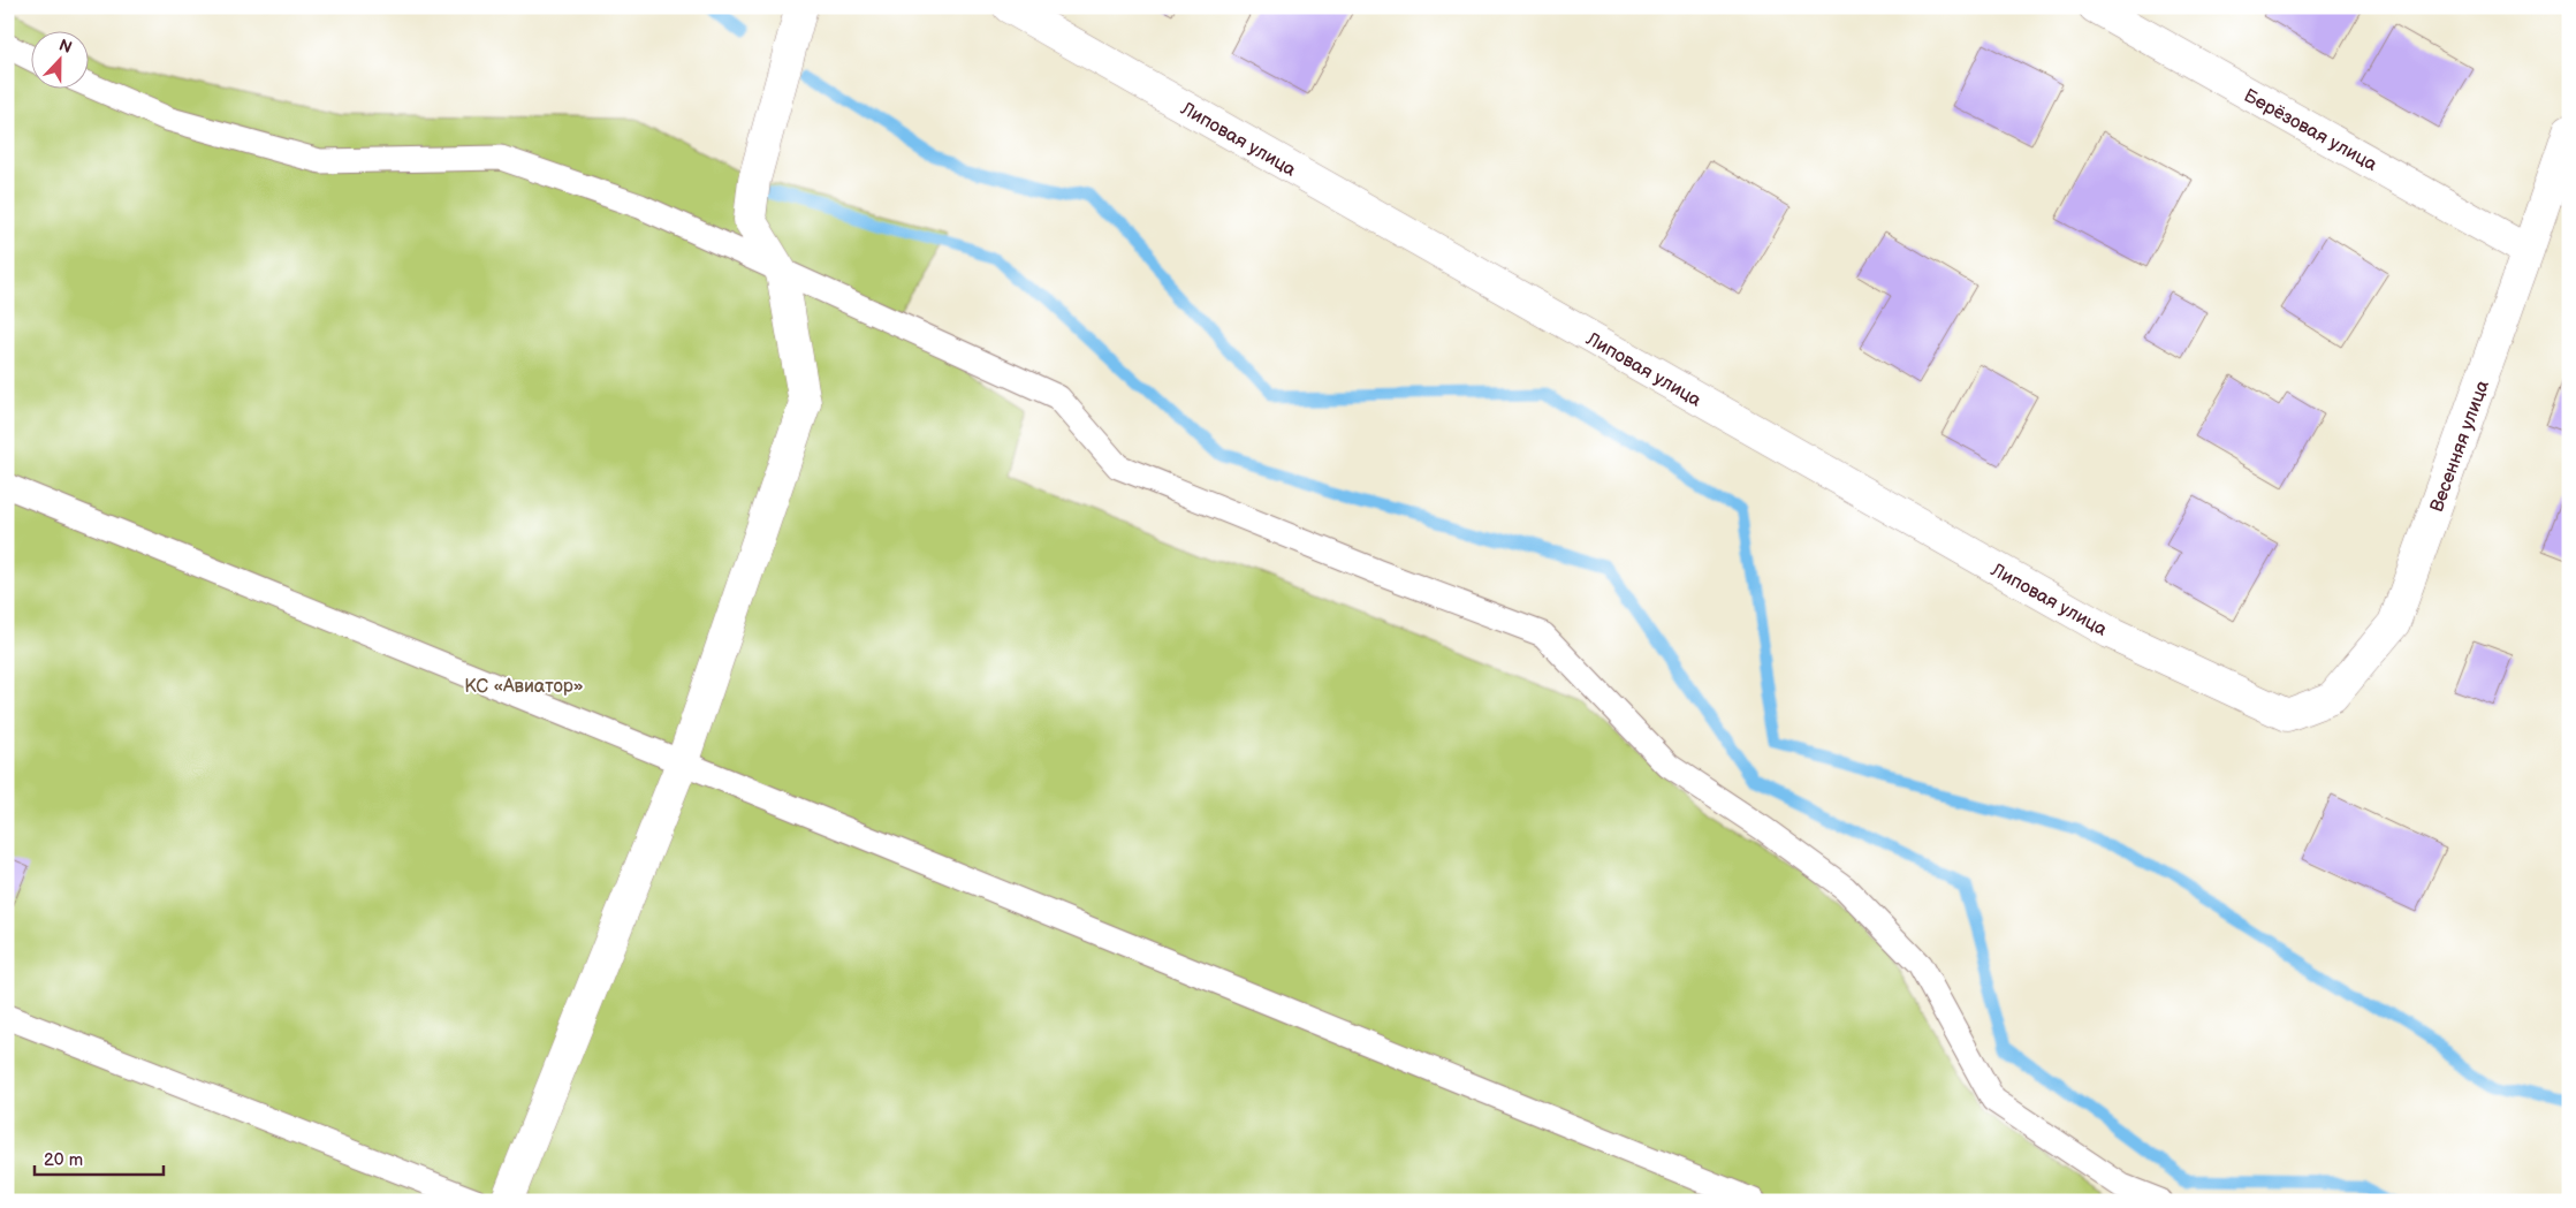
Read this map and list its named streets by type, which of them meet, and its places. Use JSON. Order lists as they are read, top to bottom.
{
  "streets": {
    "street": ["Берёзовая улица", "Липовая улица", "Весенняя улица"]
  },
  "crossings": [
    ["Берёзовая улица", "Весенняя улица"],
    ["Липовая улица", "Весенняя улица"]
  ],
  "parks": ["КС «Авиатор»"],
  "scale_bar": "20 m",
  "north": "top"
}
